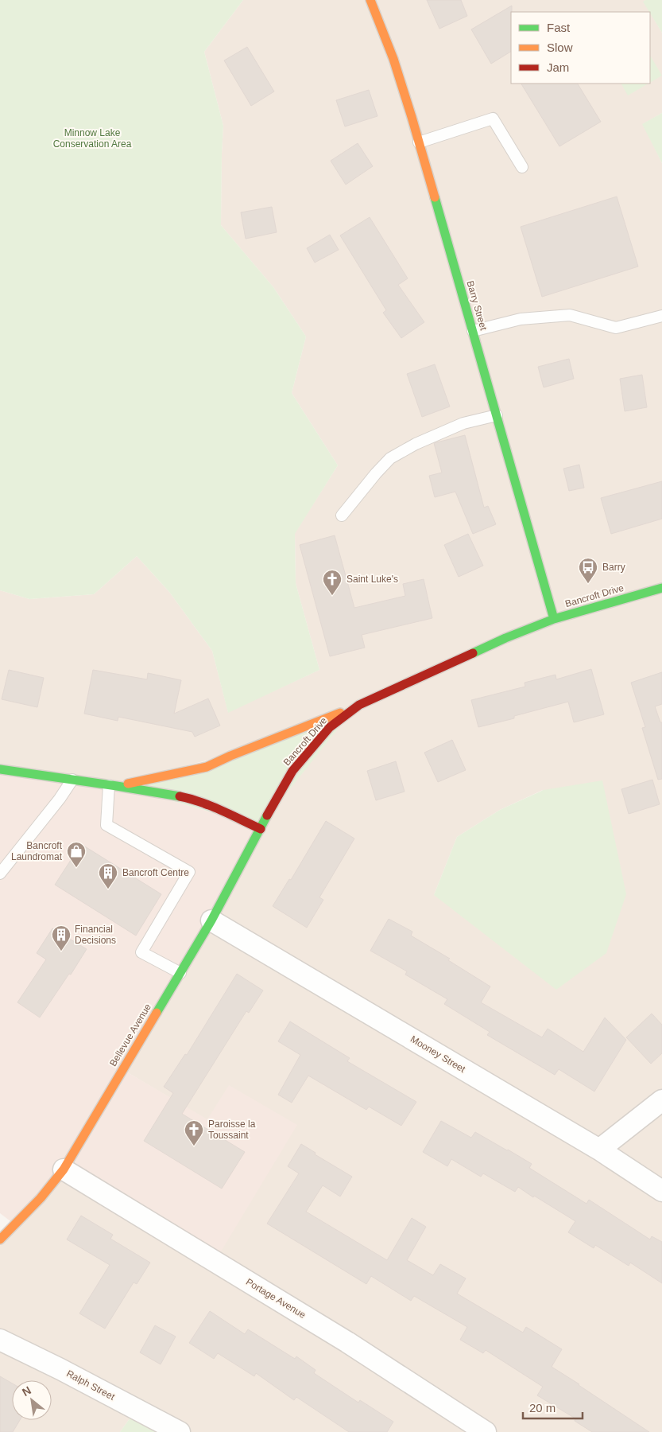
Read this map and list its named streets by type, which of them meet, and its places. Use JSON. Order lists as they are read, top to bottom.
{
  "streets": {
    "main road": ["Barry Street", "Bancroft Drive", "Bellevue Avenue"],
    "street": ["Mooney Street", "Portage Avenue", "Ralph Street"]
  },
  "crossings": [
    ["Barry Street", "Bancroft Drive"],
    ["Bancroft Drive", "Bellevue Avenue"],
    ["Bellevue Avenue", "Mooney Street"],
    ["Bellevue Avenue", "Portage Avenue"]
  ],
  "parks": ["Minnow Lake Conservation Area"],
  "places": {
    "bus stop": ["Barry"],
    "church": ["Saint Luke's", "Paroisse la Toussaint"],
    "shop": ["Bancroft Laundromat"],
    "building": ["Bancroft Centre", "Financial Decisions"]
  },
  "legend": ["Fast", "Slow", "Jam"],
  "scale_bar": "20 m",
  "north": "top left"
}
